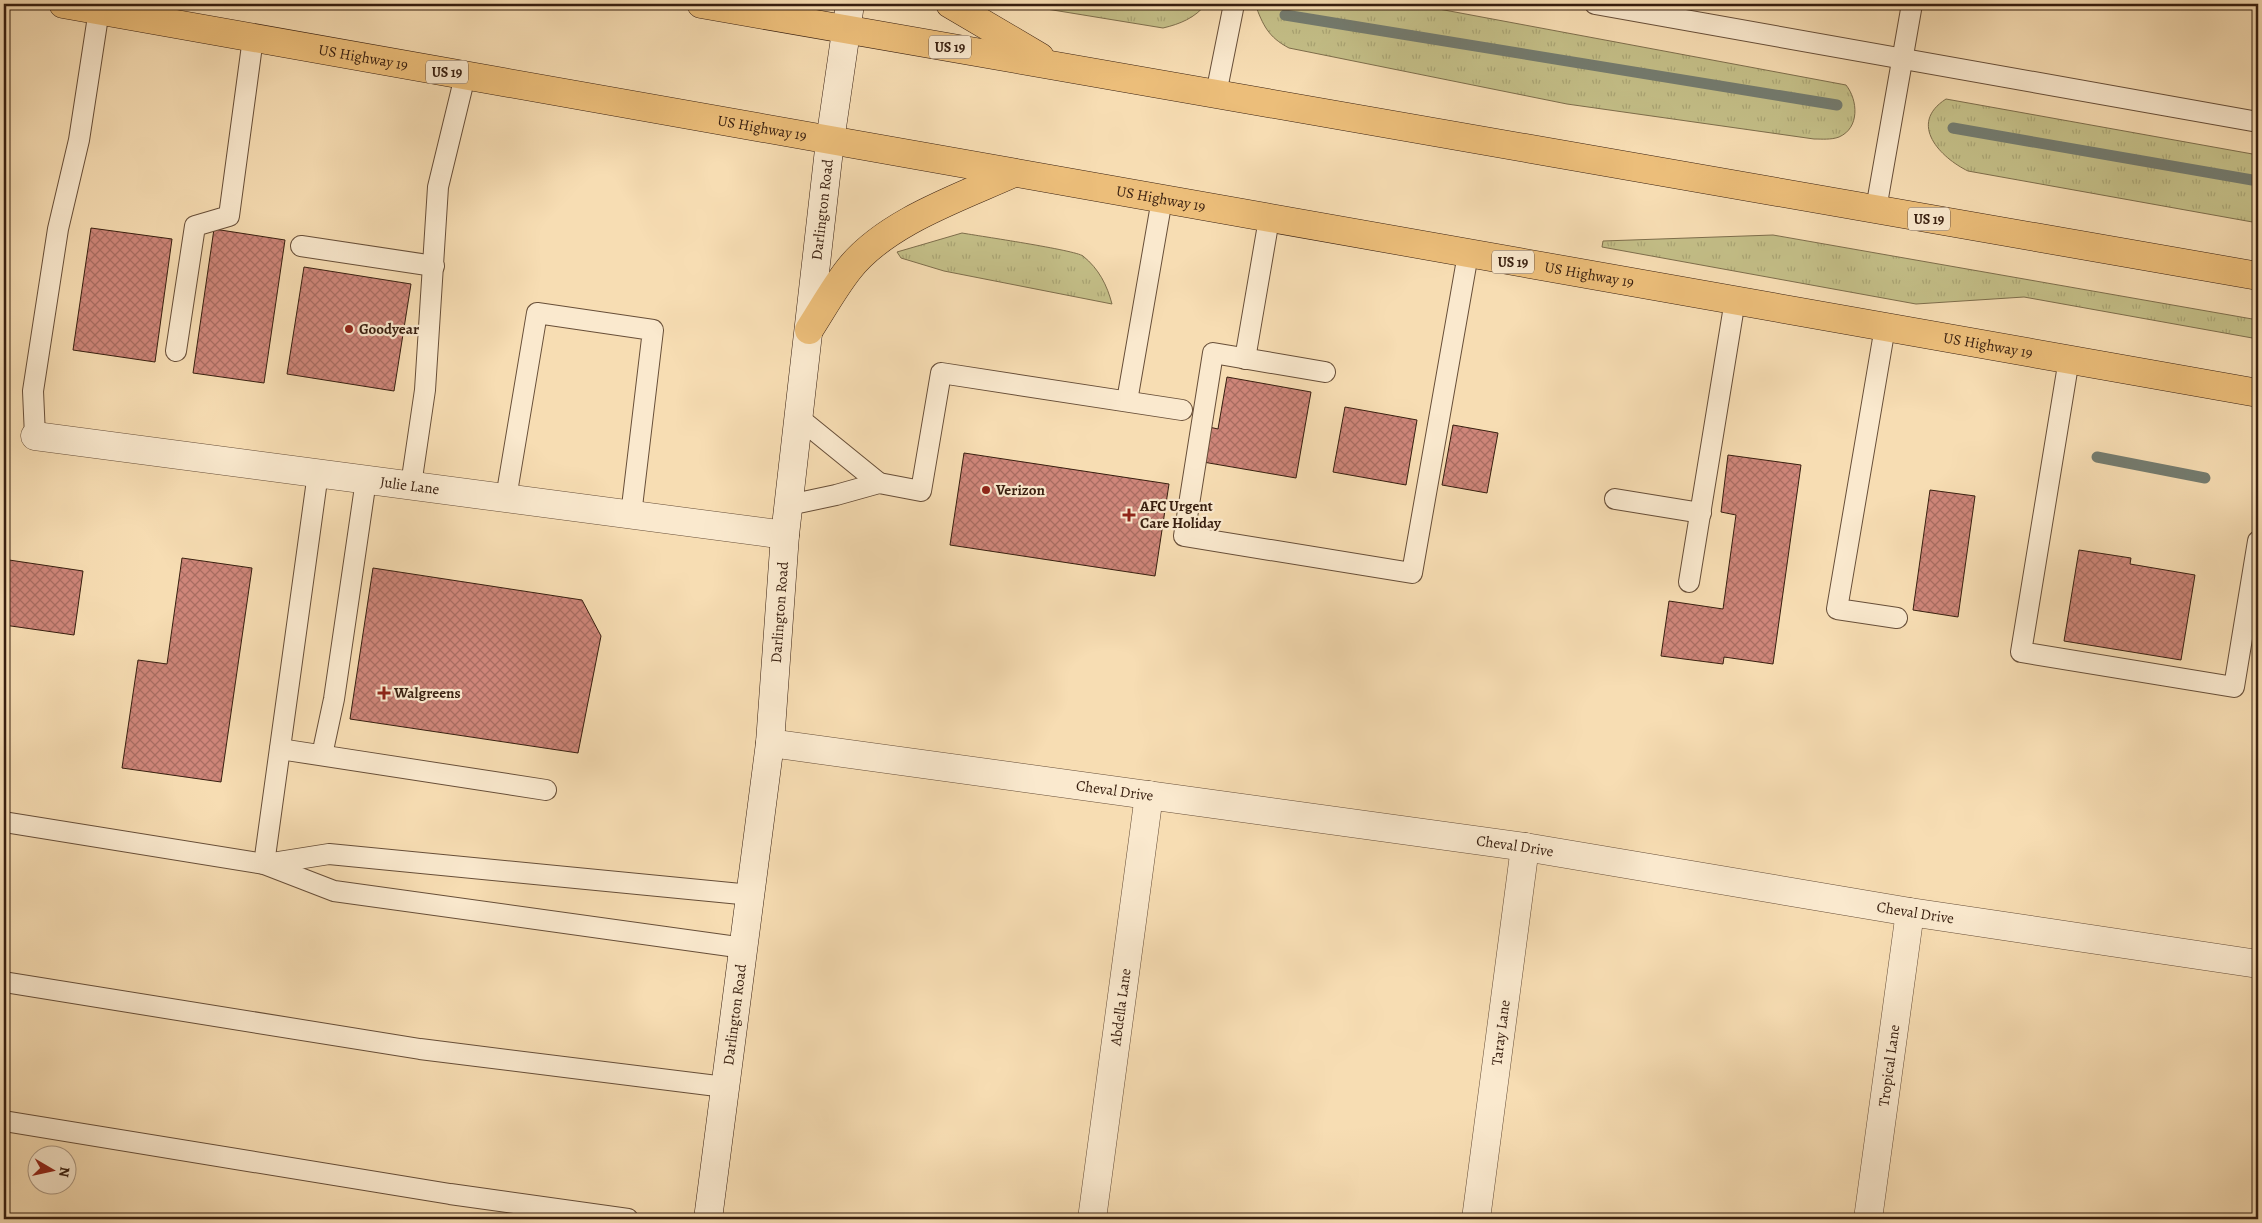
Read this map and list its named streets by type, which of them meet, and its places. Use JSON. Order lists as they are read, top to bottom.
{
  "streets": {
    "highway": ["US 19", "US Highway 19"],
    "street": [
      "Darlington Road",
      "Julie Lane",
      "Cheval Drive",
      "Abdella Lane",
      "Taray Lane",
      "Tropical Lane"
    ]
  },
  "crossings": [
    ["US 19", "Darlington Road"],
    ["US Highway 19", "Darlington Road"],
    ["Darlington Road", "Julie Lane"],
    ["Darlington Road", "Cheval Drive"],
    ["Cheval Drive", "Abdella Lane"],
    ["Cheval Drive", "Taray Lane"],
    ["Cheval Drive", "Tropical Lane"]
  ],
  "places": {
    "other": ["Goodyear", "Verizon"],
    "health": ["AFC Urgent Care Holiday", "Walgreens"]
  },
  "north": "right"
}
